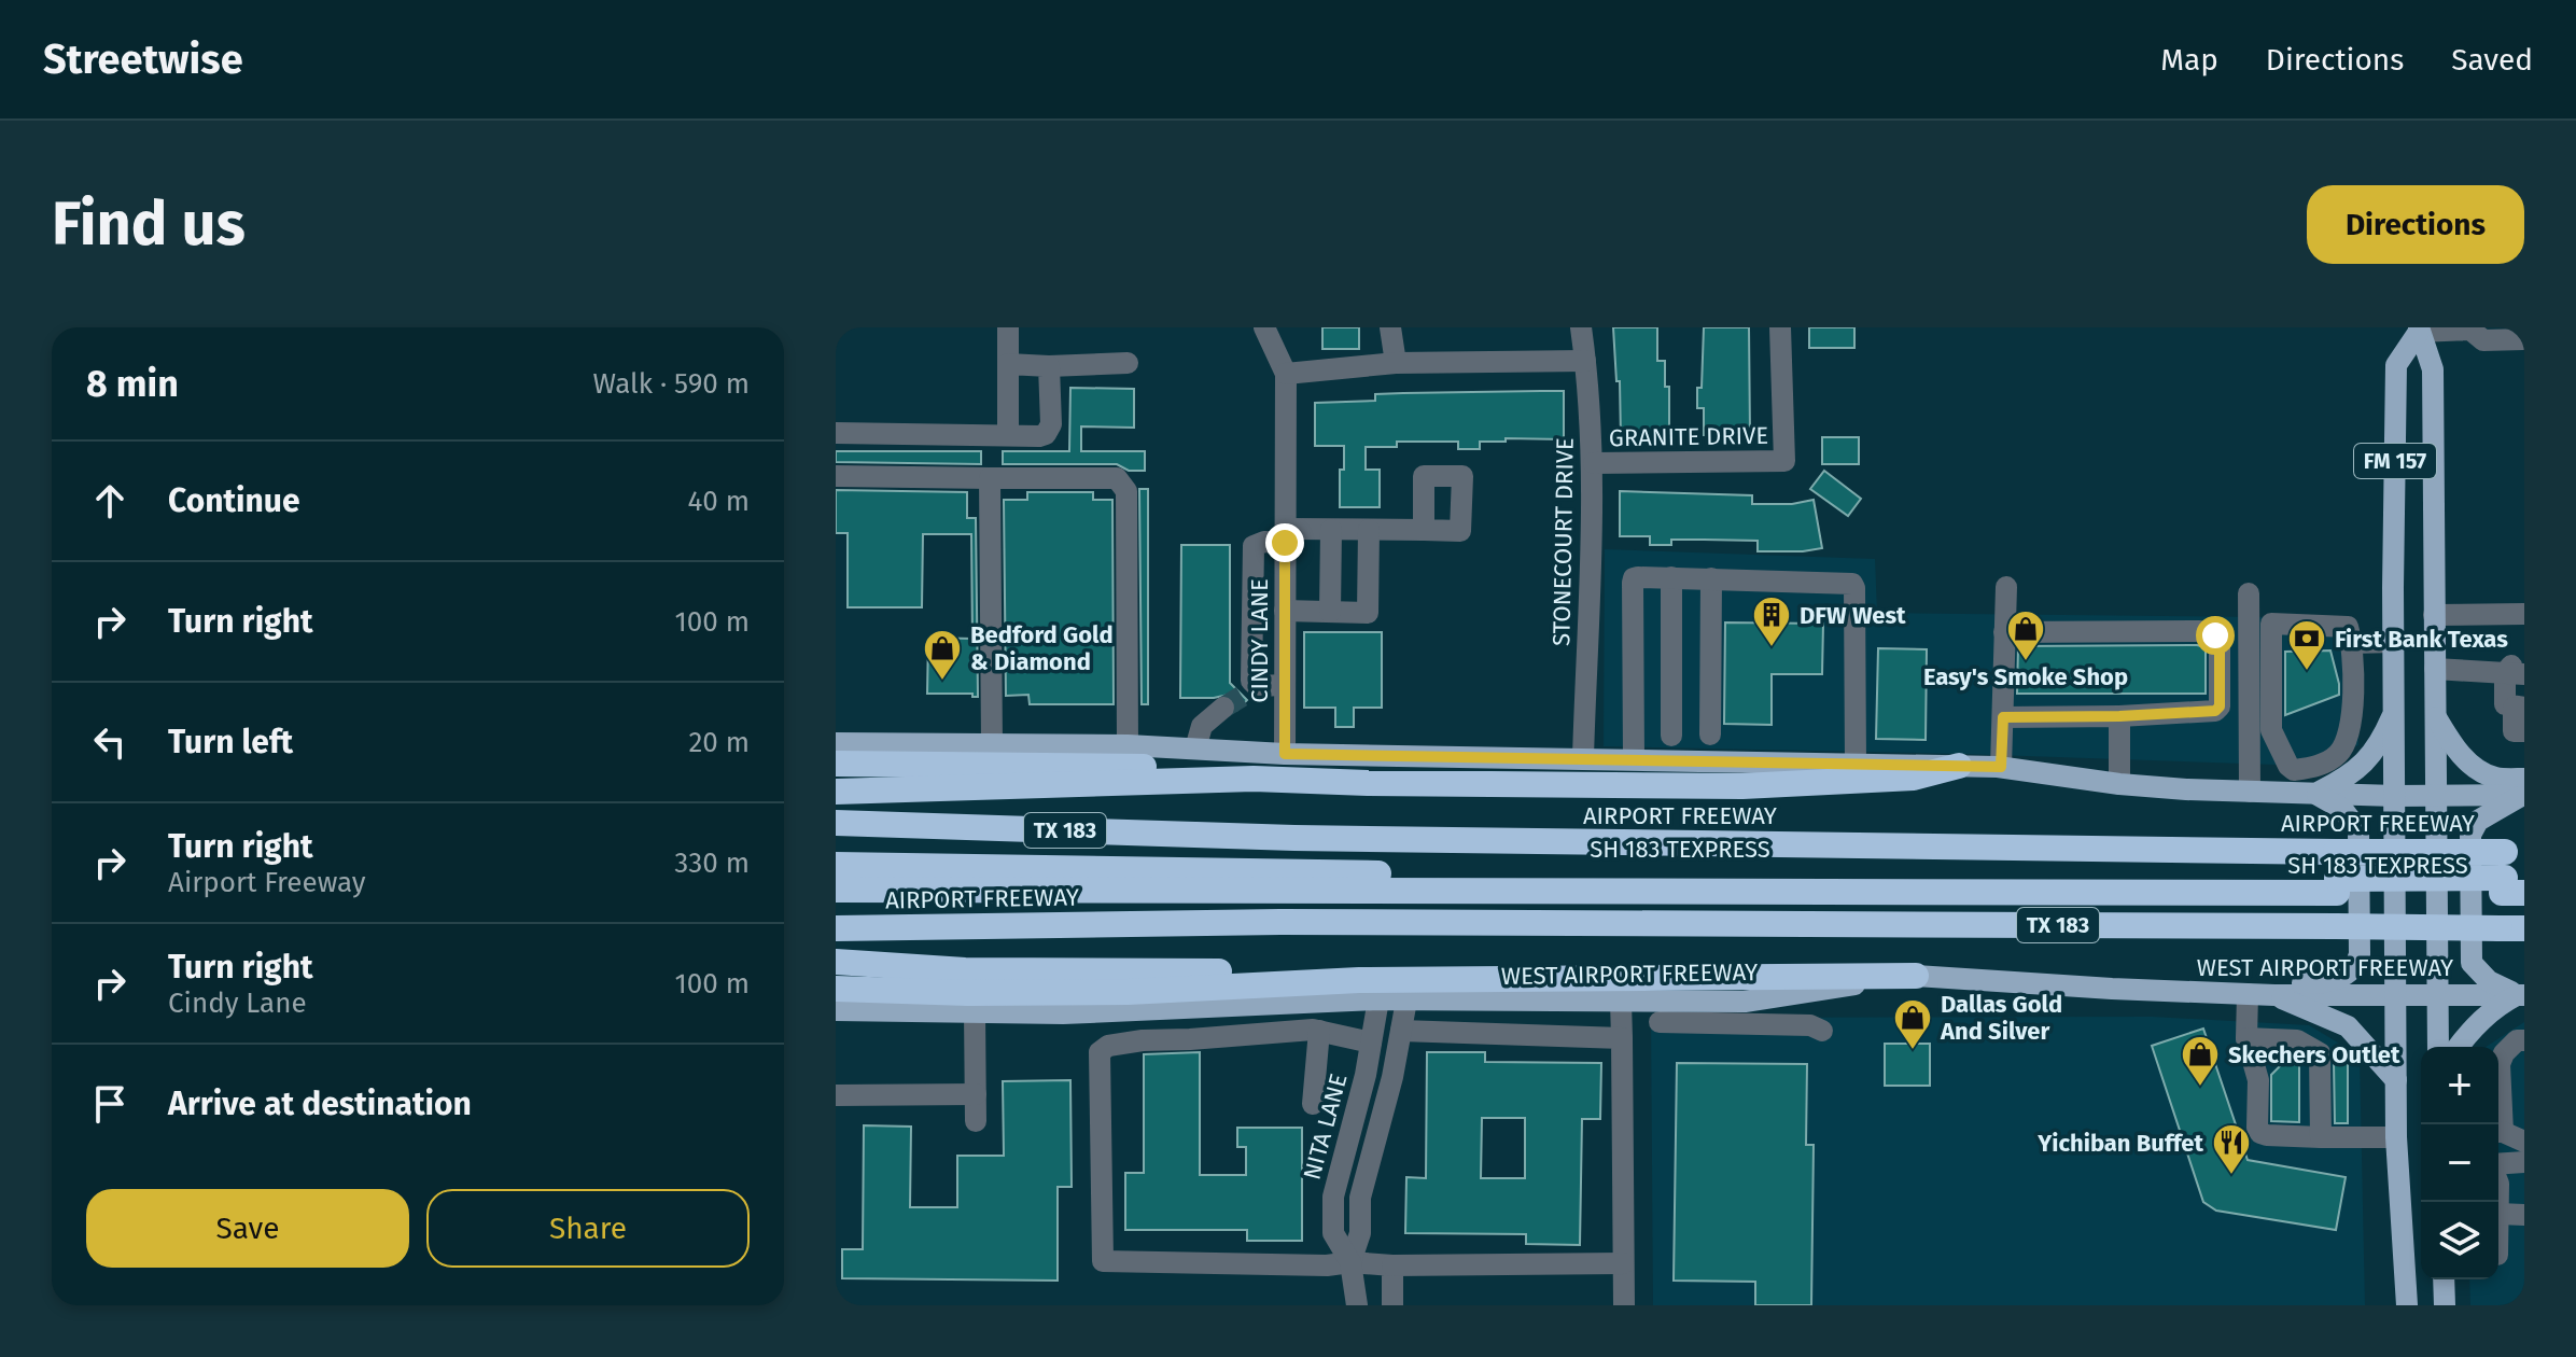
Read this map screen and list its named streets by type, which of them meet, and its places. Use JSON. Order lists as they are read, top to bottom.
{
  "streets": {
    "highway": ["AIRPORT FREEWAY", "TX 183", "SH 183 TEXPRESS"],
    "main road": ["FM 157", "WEST AIRPORT FREEWAY"],
    "street": [
      "GRANITE DRIVE",
      "STONECOURT DRIVE",
      "CINDY LANE",
      "NITA LANE"
    ]
  },
  "crossings": [
    ["GRANITE DRIVE", "STONECOURT DRIVE"],
    ["FM 157", "AIRPORT FREEWAY"],
    ["FM 157", "WEST AIRPORT FREEWAY"],
    ["STONECOURT DRIVE", "AIRPORT FREEWAY"],
    ["CINDY LANE", "AIRPORT FREEWAY"],
    ["AIRPORT FREEWAY", "SH 183 TEXPRESS"],
    ["WEST AIRPORT FREEWAY", "NITA LANE"]
  ],
  "places": {
    "building": ["DFW West"],
    "shop": [
      "Easy's Smoke Shop",
      "Bedford Gold & Diamond",
      "Dallas Gold And Silver",
      "Skechers Outlet"
    ],
    "bank": ["First Bank Texas"],
    "restaurant": ["Yichiban Buffet"]
  },
  "page": {
    "header": "Streetwise",
    "nav": ["Map", "Directions", "Saved"],
    "buttons": [
      "Directions",
      ["Save", "Share"]
    ],
    "title": "Find us",
    "heading": ["8 min", "Walk · 590 m"],
    "list": [
      ["Continue", "40 m"],
      ["Turn right", "100 m"],
      ["Turn left", "20 m"],
      ["Turn right", "Airport Freeway", "330 m"],
      ["Turn right", "Cindy Lane", "100 m"],
      "Arrive at destination"
    ],
    "map_buttons": ["+", "−"]
  }
}
